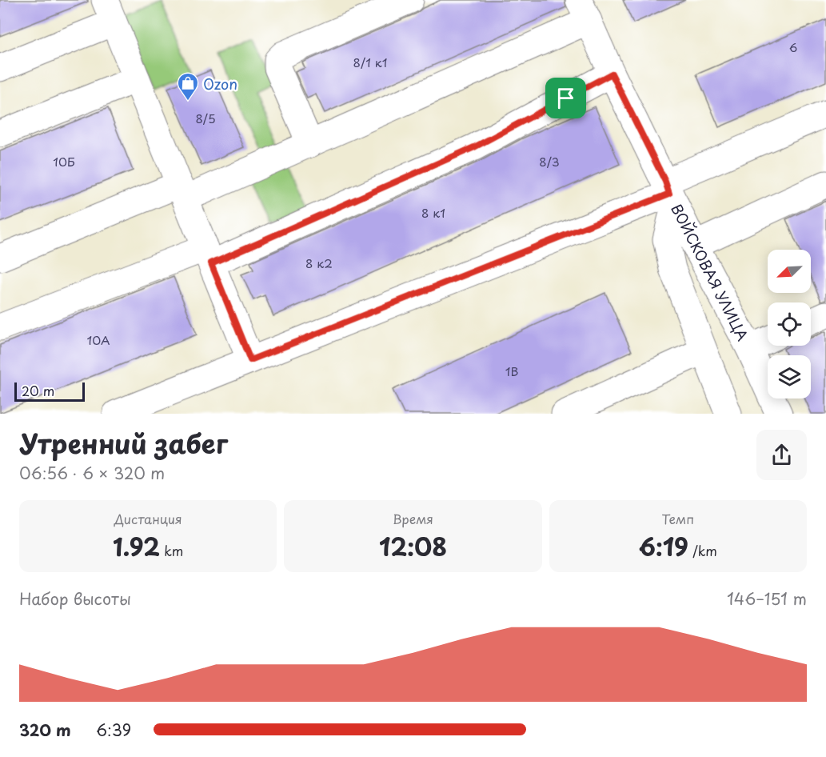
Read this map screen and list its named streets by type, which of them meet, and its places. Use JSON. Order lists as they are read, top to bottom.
{
  "streets": {
    "street": ["ВОЙСКОВАЯ УЛИЦА"]
  },
  "places": {
    "shop": ["Ozon"]
  },
  "house_numbers": [
    "6",
    "8/1 к1",
    "8/5",
    "10Б",
    "8/3",
    "8 к1",
    "8 к2",
    "10А",
    "1В"
  ],
  "scale_bar": "20 m",
  "north": "bottom left",
  "page": {
    "scale": "20 m",
    "heading": ["Утренний забег", "06:56 · 6 × 320 m"],
    "stats": [
      ["Дистанция", "1.92 km"],
      ["Время", "12:08"],
      ["Темп", "6:19 /km"]
    ],
    "chart": ["Набор высоты", "146–151 m"],
    "list": [
      {
        "name": "320 m",
        "note": "6:39"
      }
    ]
  }
}
